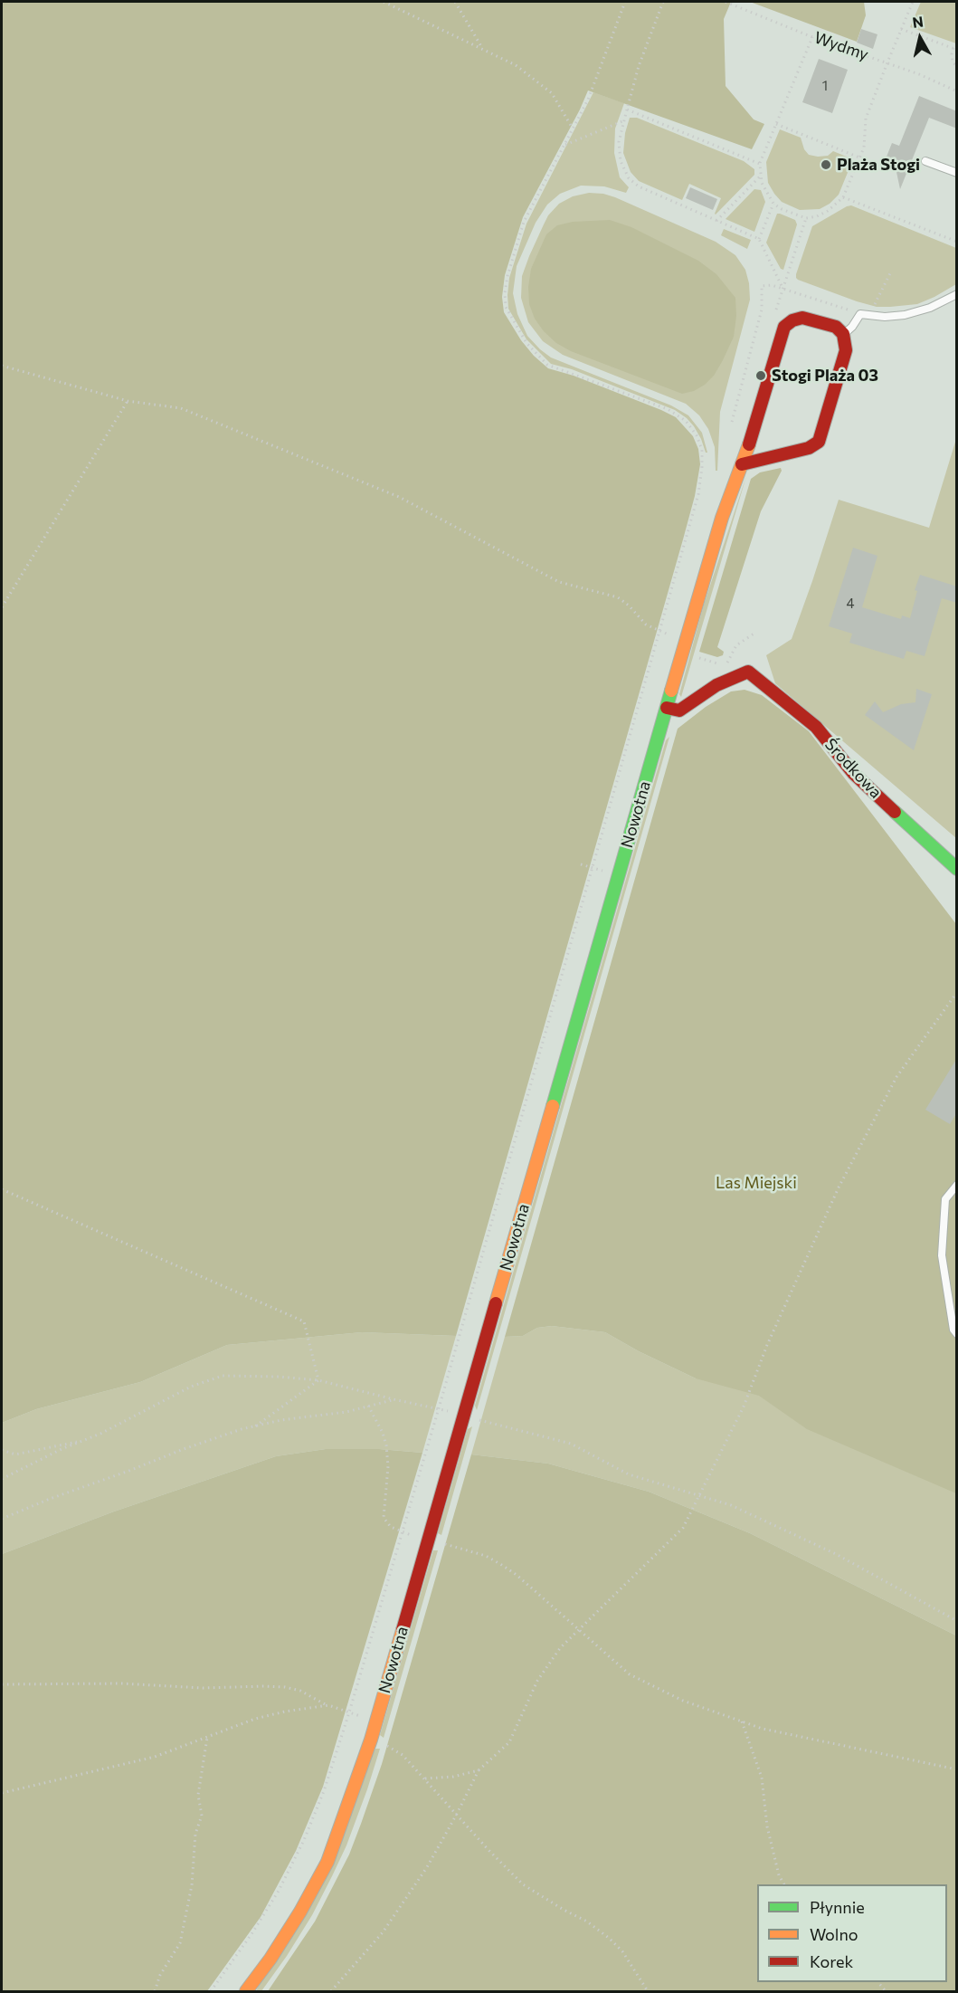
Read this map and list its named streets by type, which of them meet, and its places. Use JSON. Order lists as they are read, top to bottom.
{
  "streets": {
    "street": ["Środkowa", "Nowotna"],
    "path": ["Wydmy"]
  },
  "crossings": [
    ["Środkowa", "Nowotna"]
  ],
  "parks": ["Las Miejski"],
  "places": ["Plaża Stogi", "Stogi Plaża 03"],
  "house_numbers": ["1", "4"],
  "legend": ["Płynnie", "Wolno", "Korek"],
  "north": "top"
}
